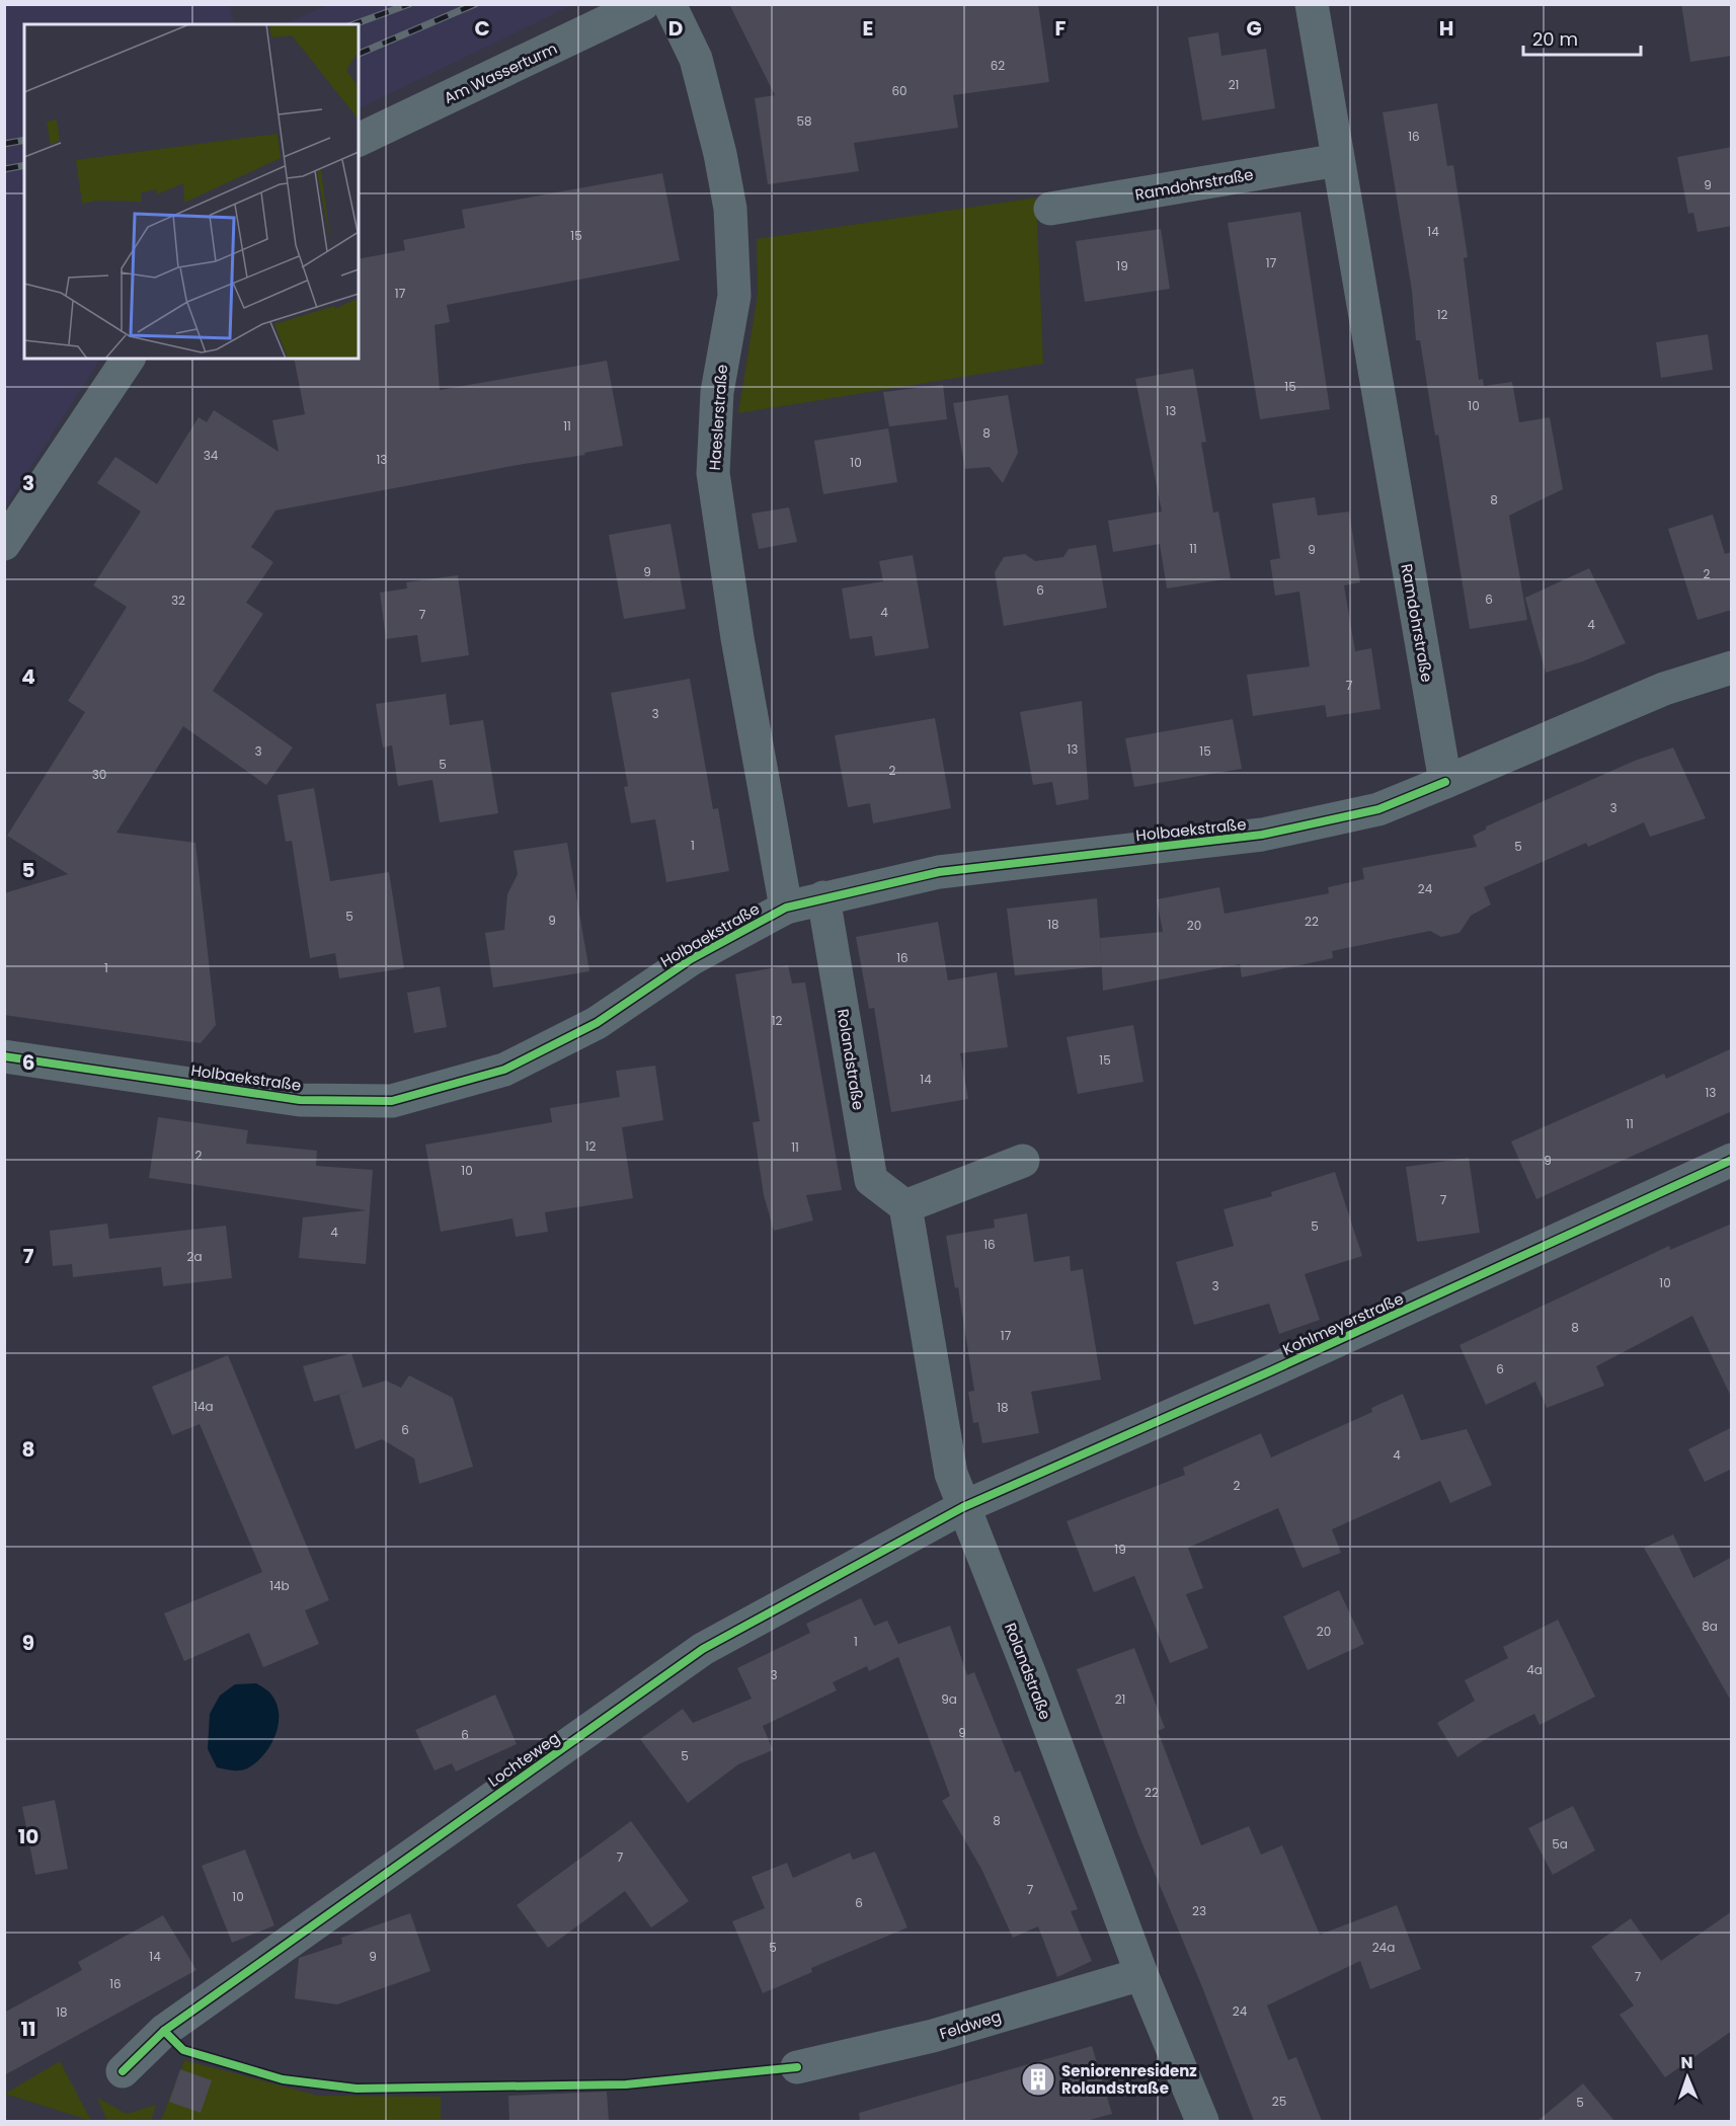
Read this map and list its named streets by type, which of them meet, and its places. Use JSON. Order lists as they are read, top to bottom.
{
  "streets": {
    "street": [
      "Am Wasserturm",
      "Ramdohrstraße",
      "Haeslerstraße",
      "Holbaekstraße",
      "Rolandstraße",
      "Kohlmeyerstraße",
      "Lochteweg",
      "Feldweg"
    ]
  },
  "crossings": [
    ["Ramdohrstraße", "Holbaekstraße"],
    ["Haeslerstraße", "Holbaekstraße"],
    ["Holbaekstraße", "Rolandstraße"],
    ["Rolandstraße", "Kohlmeyerstraße"],
    ["Rolandstraße", "Lochteweg"],
    ["Rolandstraße", "Feldweg"],
    ["Kohlmeyerstraße", "Lochteweg"]
  ],
  "places": {
    "building": ["Seniorenresidenz Rolandstraße"]
  },
  "house_numbers": [
    "62",
    "21",
    "60",
    "58",
    "16",
    "9",
    "14",
    "15",
    "17",
    "19",
    "17",
    "12",
    "15",
    "10",
    "13",
    "11",
    "8",
    "34",
    "13",
    "10",
    "8",
    "11",
    "9",
    "9",
    "2",
    "6",
    "6",
    "32",
    "4",
    "7",
    "4",
    "7",
    "3",
    "13",
    "3",
    "15",
    "5",
    "2",
    "30",
    "3",
    "1",
    "5",
    "24",
    "5",
    "9",
    "22",
    "18",
    "20",
    "16",
    "1",
    "12",
    "15",
    "14",
    "13",
    "11",
    "12",
    "11",
    "2",
    "9",
    "10",
    "7",
    "5",
    "4",
    "16",
    "2a",
    "10",
    "3",
    "8",
    "17",
    "6",
    "14a",
    "18",
    "6",
    "4",
    "2",
    "19",
    "14b",
    "8a",
    "20",
    "1",
    "4a",
    "3",
    "9a",
    "21",
    "9",
    "6",
    "5",
    "22",
    "8",
    "5a",
    "7",
    "7",
    "10",
    "6",
    "23",
    "5",
    "24a",
    "14",
    "9",
    "7",
    "16",
    "24",
    "18",
    "25",
    "5"
  ],
  "scale_bar": "20 m",
  "north": "top",
  "grid": {
    "columns": [
      "C",
      "D",
      "E",
      "F",
      "G",
      "H"
    ],
    "rows": [
      "3",
      "4",
      "5",
      "6",
      "7",
      "8",
      "9",
      "10",
      "11"
    ]
  }
}
